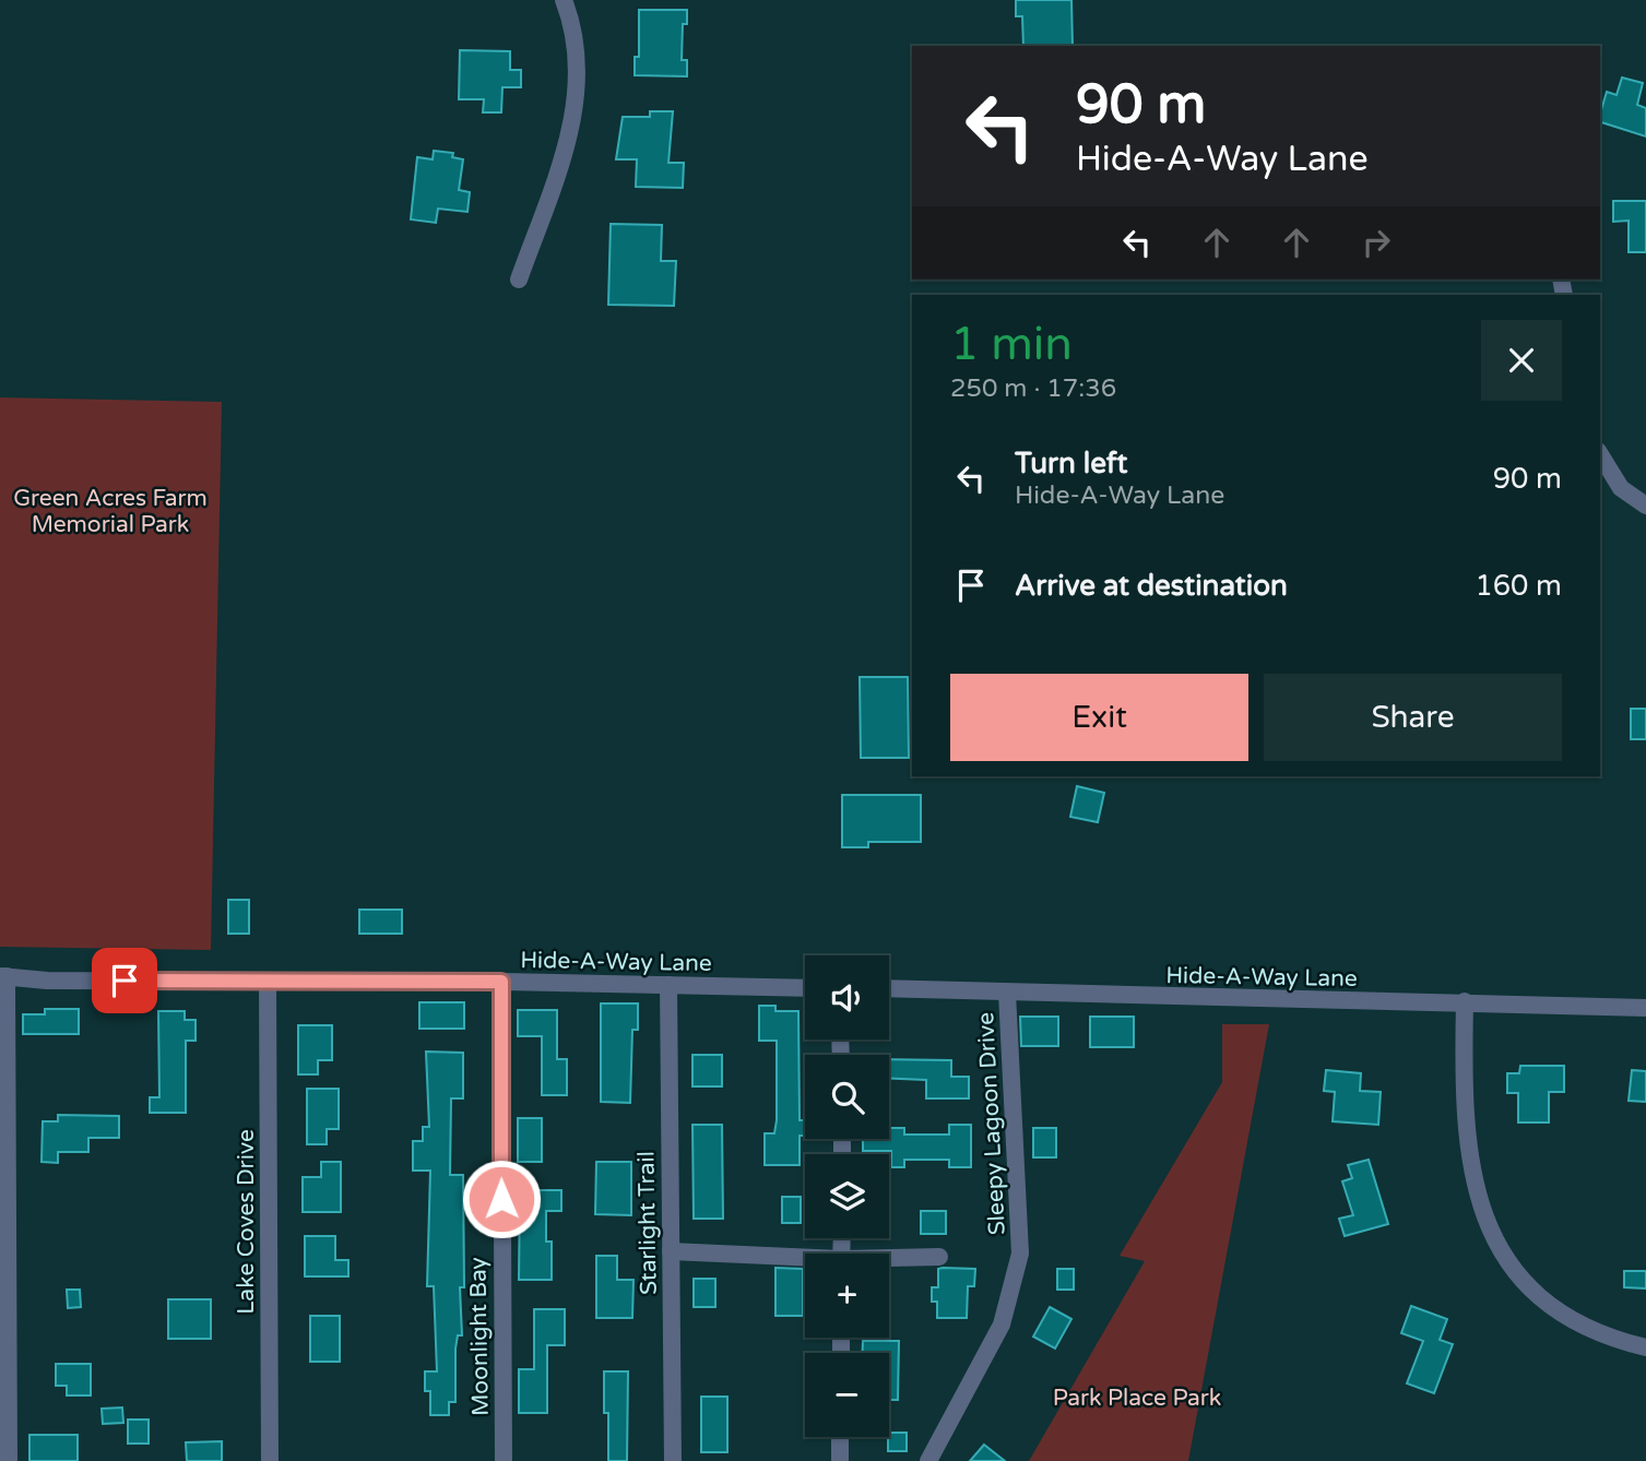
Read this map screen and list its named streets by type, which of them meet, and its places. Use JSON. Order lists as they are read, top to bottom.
{
  "streets": {
    "street": [
      "Hide-A-Way Lane",
      "Sleepy Lagoon Drive",
      "Lake Coves Drive",
      "Starlight Trail",
      "Moonlight Bay"
    ]
  },
  "crossings": [
    ["Hide-A-Way Lane", "Sleepy Lagoon Drive"],
    ["Hide-A-Way Lane", "Lake Coves Drive"],
    ["Hide-A-Way Lane", "Starlight Trail"],
    ["Hide-A-Way Lane", "Moonlight Bay"]
  ],
  "parks": ["Green Acres Farm Memorial Park", "Park Place Park"],
  "page": {
    "turn": ["90 m", "Hide-A-Way Lane"],
    "heading": ["1 min", "250 m · 17:36"],
    "list": [
      {
        "name": "Turn left",
        "note": "Hide-A-Way Lane",
        "value": "90 m"
      },
      {
        "name": "Arrive at destination",
        "value": "160 m"
      }
    ],
    "buttons": ["Exit", "Share"],
    "map_buttons": ["+", "−"]
  }
}
